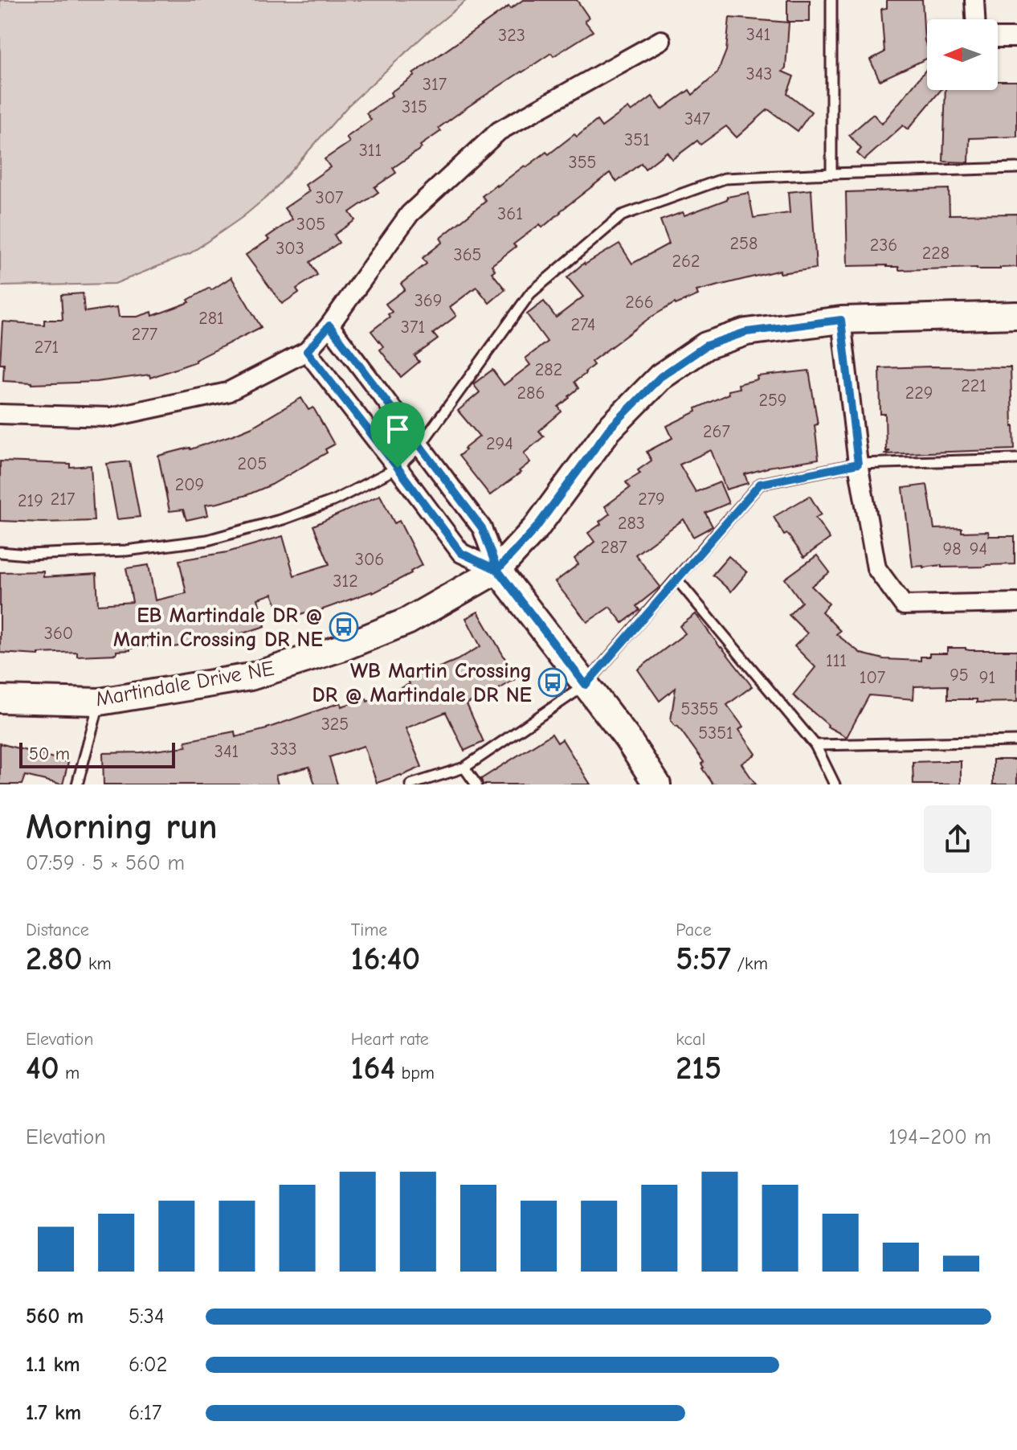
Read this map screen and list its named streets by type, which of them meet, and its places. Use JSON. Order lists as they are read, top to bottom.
{
  "streets": {
    "street": ["Martindale Drive NE"]
  },
  "places": {
    "bus stop": ["EB Martindale DR @ Martin Crossing DR NE", "WB Martin Crossing DR @ Martindale DR NE"]
  },
  "house_numbers": [
    "341",
    "323",
    "343",
    "317",
    "315",
    "347",
    "351",
    "311",
    "355",
    "307",
    "361",
    "305",
    "258",
    "236",
    "303",
    "228",
    "365",
    "262",
    "369",
    "266",
    "281",
    "274",
    "371",
    "277",
    "271",
    "282",
    "221",
    "286",
    "229",
    "259",
    "267",
    "294",
    "205",
    "209",
    "217",
    "279",
    "219",
    "283",
    "287",
    "98",
    "94",
    "306",
    "312",
    "360",
    "111",
    "95",
    "107",
    "91",
    "5355",
    "325",
    "5351",
    "333",
    "341"
  ],
  "scale_bar": "50 m",
  "north": "left",
  "page": {
    "scale": "50 m",
    "heading": ["Morning run", "07:59 · 5 × 560 m"],
    "stats": [
      ["Distance", "2.80 km"],
      ["Time", "16:40"],
      ["Pace", "5:57 /km"],
      ["Elevation", "40 m"],
      ["Heart rate", "164 bpm"],
      ["kcal", "215"]
    ],
    "chart": ["Elevation", "194–200 m"],
    "list": [
      {
        "name": "560 m",
        "note": "5:34"
      },
      {
        "name": "1.1 km",
        "note": "6:02"
      },
      {
        "name": "1.7 km",
        "note": "6:17"
      }
    ]
  }
}
